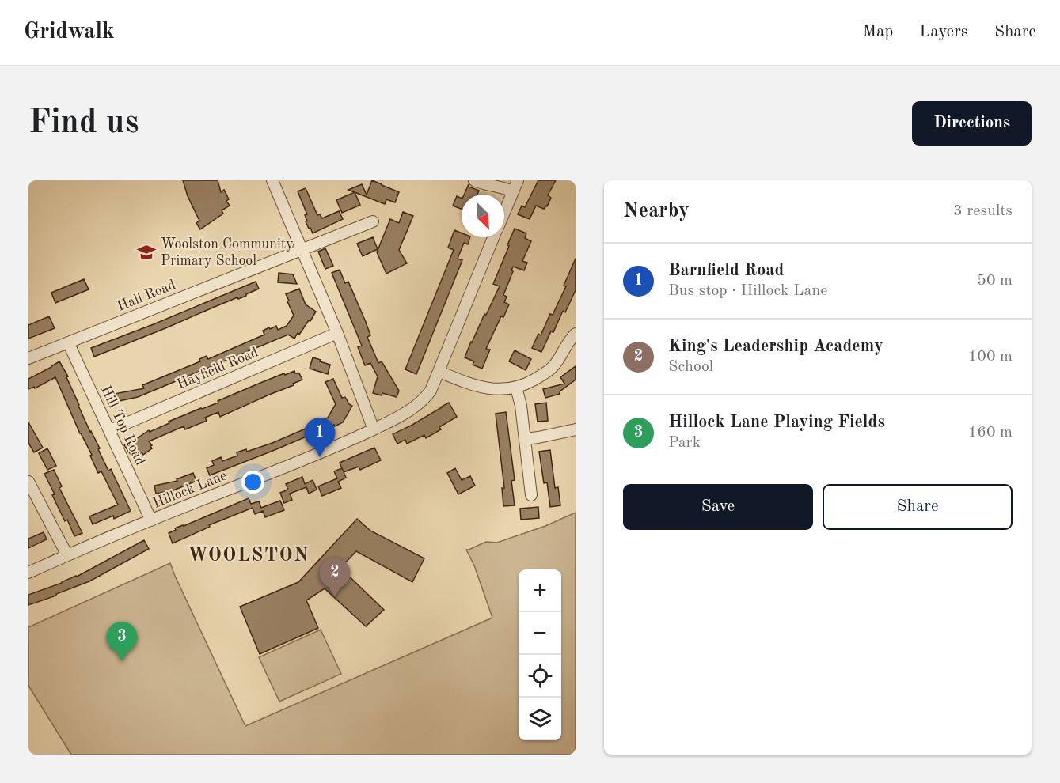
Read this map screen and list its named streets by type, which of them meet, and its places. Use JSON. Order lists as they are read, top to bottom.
{
  "streets": {
    "street": [
      "Hall Road",
      "Hayfield Road",
      "Hill Top Road",
      "Hillock Lane"
    ]
  },
  "crossings": [
    ["Hall Road", "Hill Top Road"],
    ["Hayfield Road", "Hill Top Road"],
    ["Hill Top Road", "Hillock Lane"]
  ],
  "districts": ["WOOLSTON"],
  "places": {
    "school or university": ["Woolston Community Primary School"]
  },
  "north": "bottom right",
  "page": {
    "header": "Gridwalk",
    "nav": ["Map", "Layers", "Share"],
    "buttons": [
      "Directions",
      ["Save", "Share"]
    ],
    "title": "Find us",
    "heading": ["Nearby", "3 results"],
    "list": [
      {
        "mark": "1",
        "name": "Barnfield Road",
        "note": "Bus stop · Hillock Lane",
        "value": "50 m"
      },
      {
        "mark": "2",
        "name": "King's Leadership Academy",
        "note": "School",
        "value": "100 m"
      },
      {
        "mark": "3",
        "name": "Hillock Lane Playing Fields",
        "note": "Park",
        "value": "160 m"
      }
    ],
    "pins": ["1", "2", "3"],
    "map_buttons": ["+", "−"]
  }
}
